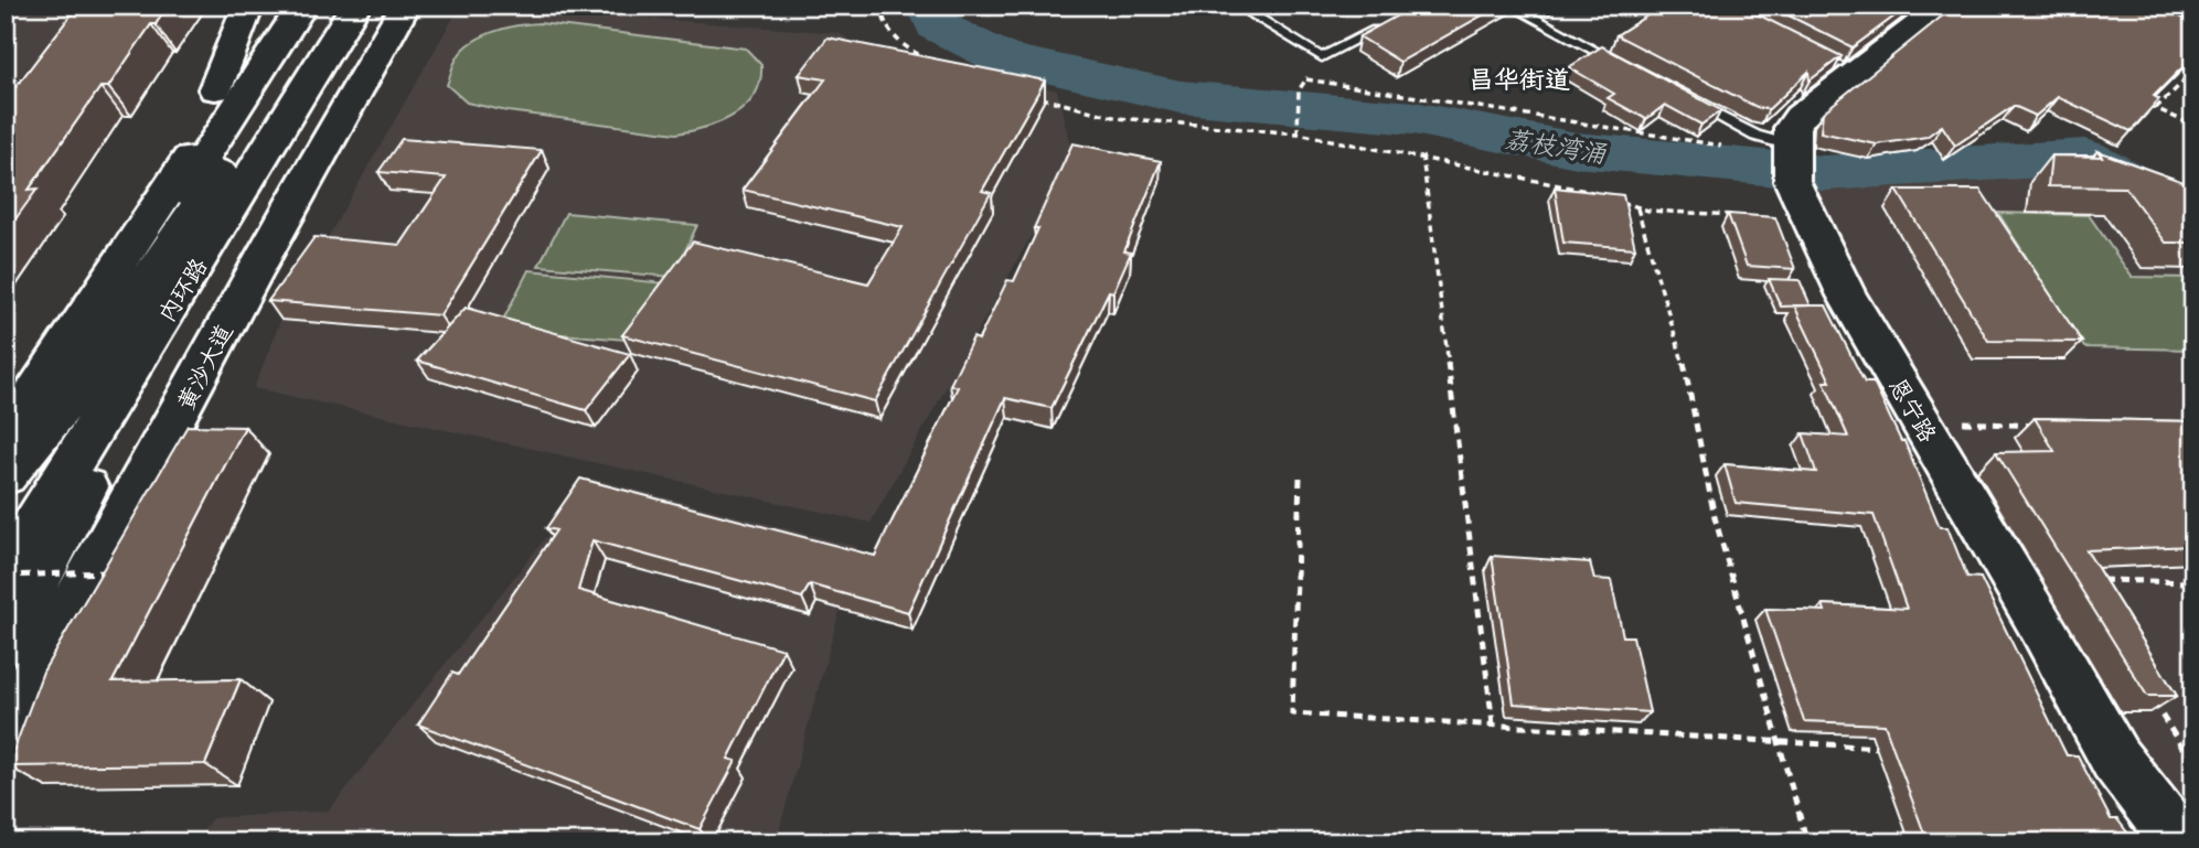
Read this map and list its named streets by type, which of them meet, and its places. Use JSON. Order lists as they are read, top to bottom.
{
  "streets": {
    "main road": ["内环路", "黄沙大道", "恩宁路"]
  },
  "districts": ["昌华街道"],
  "water": ["荔枝湾涌"]
}
